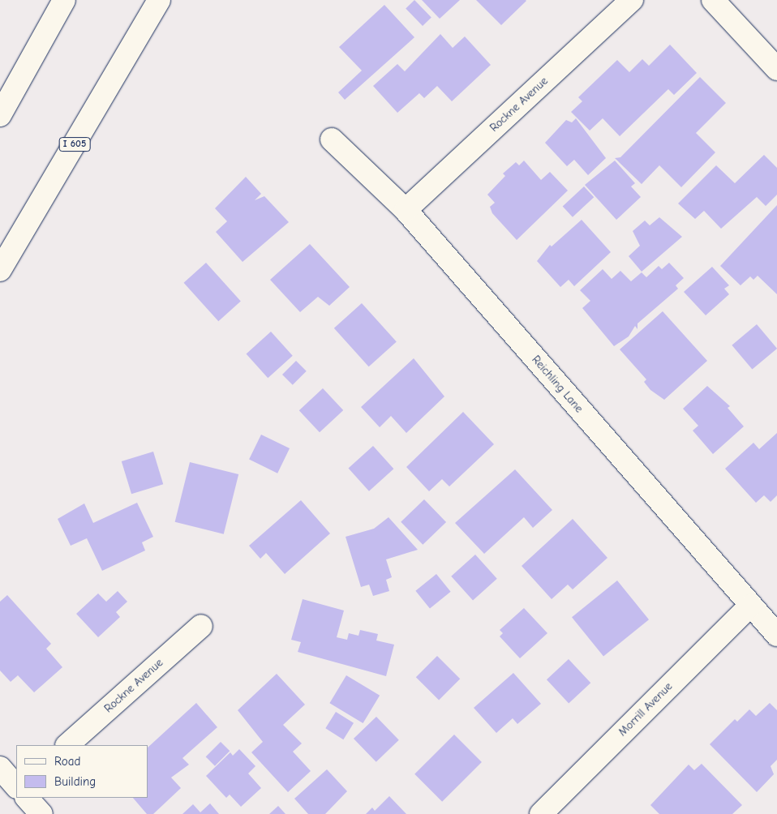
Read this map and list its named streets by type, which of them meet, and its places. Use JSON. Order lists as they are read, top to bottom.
{
  "streets": {
    "main road": [
      "Rockne Avenue",
      "I 605",
      "Reichling Lane",
      "Morrill Avenue"
    ]
  },
  "crossings": [
    ["Rockne Avenue", "Reichling Lane"],
    ["Reichling Lane", "Morrill Avenue"]
  ],
  "legend": ["Road", "Building"]
}
